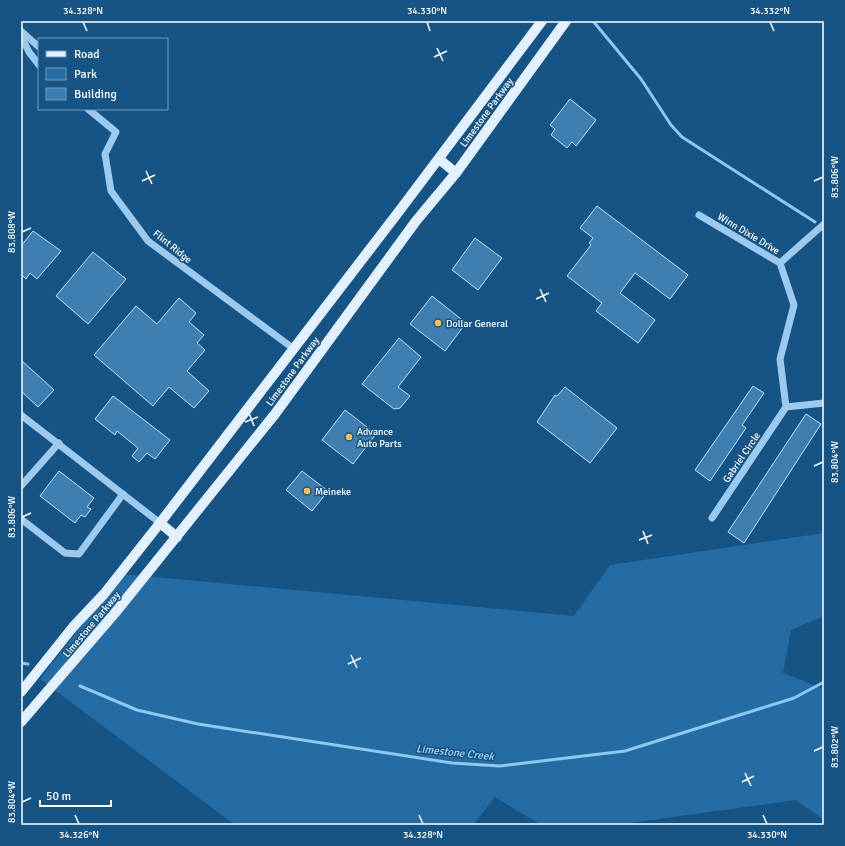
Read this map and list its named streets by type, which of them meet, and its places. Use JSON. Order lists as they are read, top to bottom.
{
  "streets": {
    "main road": ["Limestone Parkway"],
    "street": ["Winn Dixie Drive", "Flint Ridge", "Gabriel Circle"]
  },
  "crossings": [
    ["Limestone Parkway", "Flint Ridge"]
  ],
  "water": ["Limestone Creek"],
  "places": ["Dollar General", "Advance Auto Parts", "Meineke"],
  "legend": ["Road", "Park", "Building"],
  "scale_bar": "50 m",
  "coordinates": [
    "34.328°N",
    "34.330°N",
    "34.332°N",
    "83.806°W",
    "83.808°W",
    "83.804°W",
    "83.802°W",
    "34.326°N"
  ]
}
